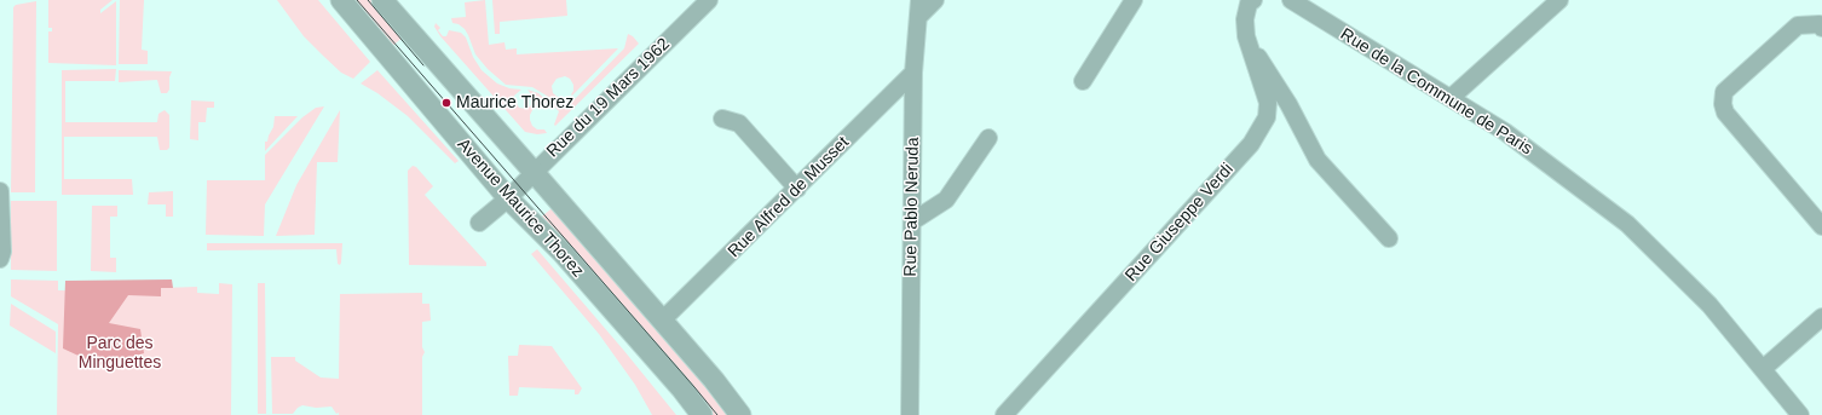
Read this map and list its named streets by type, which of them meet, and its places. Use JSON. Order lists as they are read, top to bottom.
{
  "streets": {
    "street": [
      "Rue de la Commune de Paris",
      "Rue du 19 Mars 1962",
      "Rue Alfred de Musset",
      "Rue Pablo Neruda",
      "Avenue Maurice Thorez",
      "Rue Giuseppe Verdi"
    ]
  },
  "crossings": [
    ["Rue du 19 Mars 1962", "Avenue Maurice Thorez"],
    ["Rue Alfred de Musset", "Rue Pablo Neruda"],
    ["Rue Alfred de Musset", "Avenue Maurice Thorez"]
  ],
  "parks": ["Parc des Minguettes"],
  "places": ["Maurice Thorez"]
}
